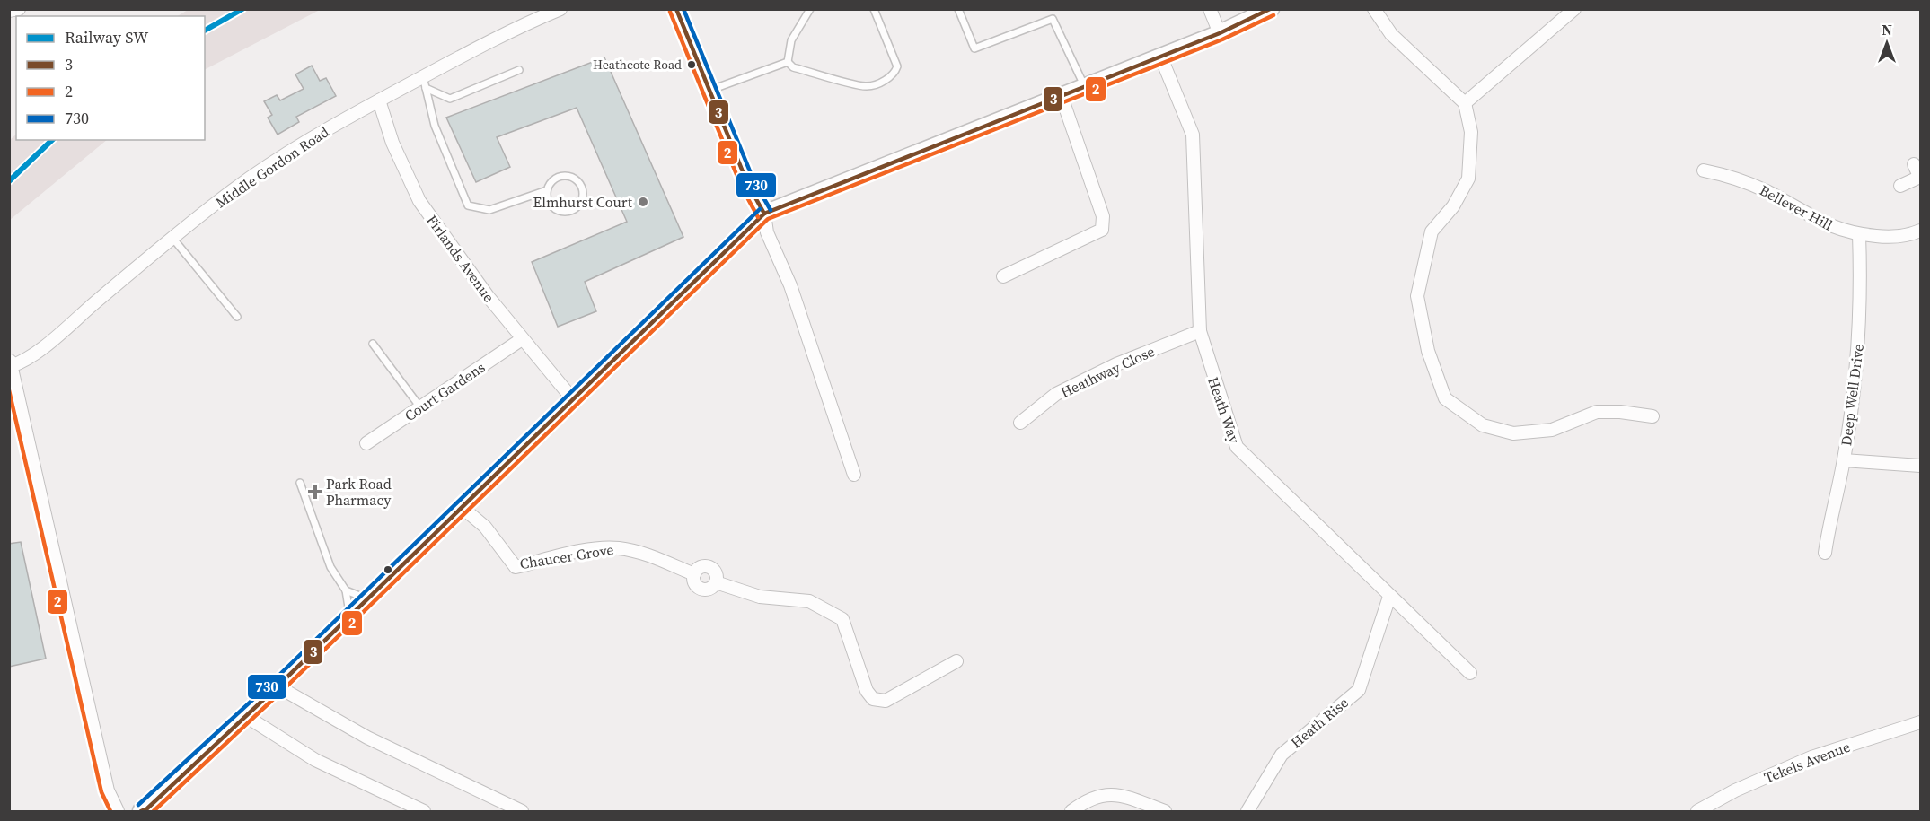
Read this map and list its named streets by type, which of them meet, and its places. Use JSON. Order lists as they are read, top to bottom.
{
  "streets": {
    "street": [
      "Middle Gordon Road",
      "Bellever Hill",
      "Firlands Avenue",
      "Heathway Close",
      "Court Gardens",
      "Deep Well Drive",
      "Heath Way",
      "Chaucer Grove",
      "Heath Rise",
      "Tekels Avenue"
    ]
  },
  "crossings": [
    ["Middle Gordon Road", "Firlands Avenue"],
    ["Bellever Hill", "Deep Well Drive"],
    ["Firlands Avenue", "Court Gardens"],
    ["Heathway Close", "Heath Way"],
    ["Heath Way", "Heath Rise"]
  ],
  "places": {
    "other": ["Heathcote Road", "Elmhurst Court"],
    "health": ["Park Road Pharmacy"]
  },
  "lines": [
    "rail line SW",
    "transit line 3",
    "transit line 730",
    "transit line 2"
  ],
  "legend": [
    "Railway SW",
    "3",
    "2",
    "730"
  ],
  "north": "top"
}
